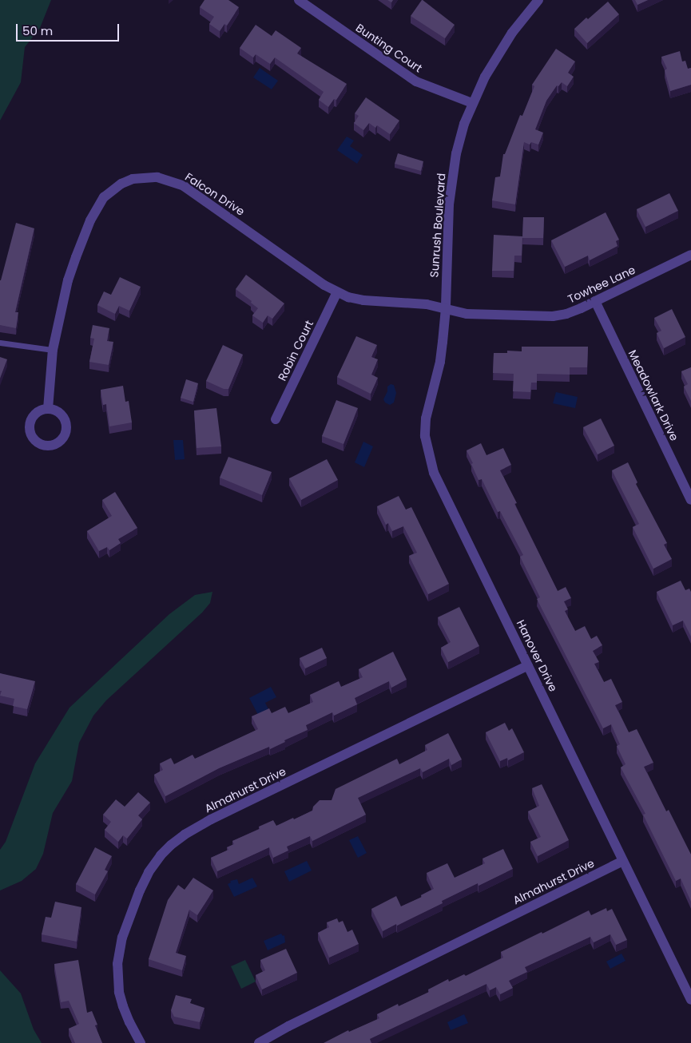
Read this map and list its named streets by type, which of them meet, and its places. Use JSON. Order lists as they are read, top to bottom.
{
  "streets": {
    "street": [
      "Bunting Court",
      "Falcon Drive",
      "Sunrush Boulevard",
      "Towhee Lane",
      "Robin Court",
      "Meadowlark Drive",
      "Hanover Drive",
      "Almahurst Drive"
    ]
  },
  "crossings": [
    ["Bunting Court", "Sunrush Boulevard"],
    ["Falcon Drive", "Sunrush Boulevard"],
    ["Falcon Drive", "Towhee Lane"],
    ["Falcon Drive", "Robin Court"],
    ["Falcon Drive", "Hanover Drive"],
    ["Sunrush Boulevard", "Towhee Lane"],
    ["Sunrush Boulevard", "Hanover Drive"],
    ["Towhee Lane", "Meadowlark Drive"],
    ["Towhee Lane", "Hanover Drive"],
    ["Hanover Drive", "Almahurst Drive"]
  ],
  "scale_bar": "50 m"
}
